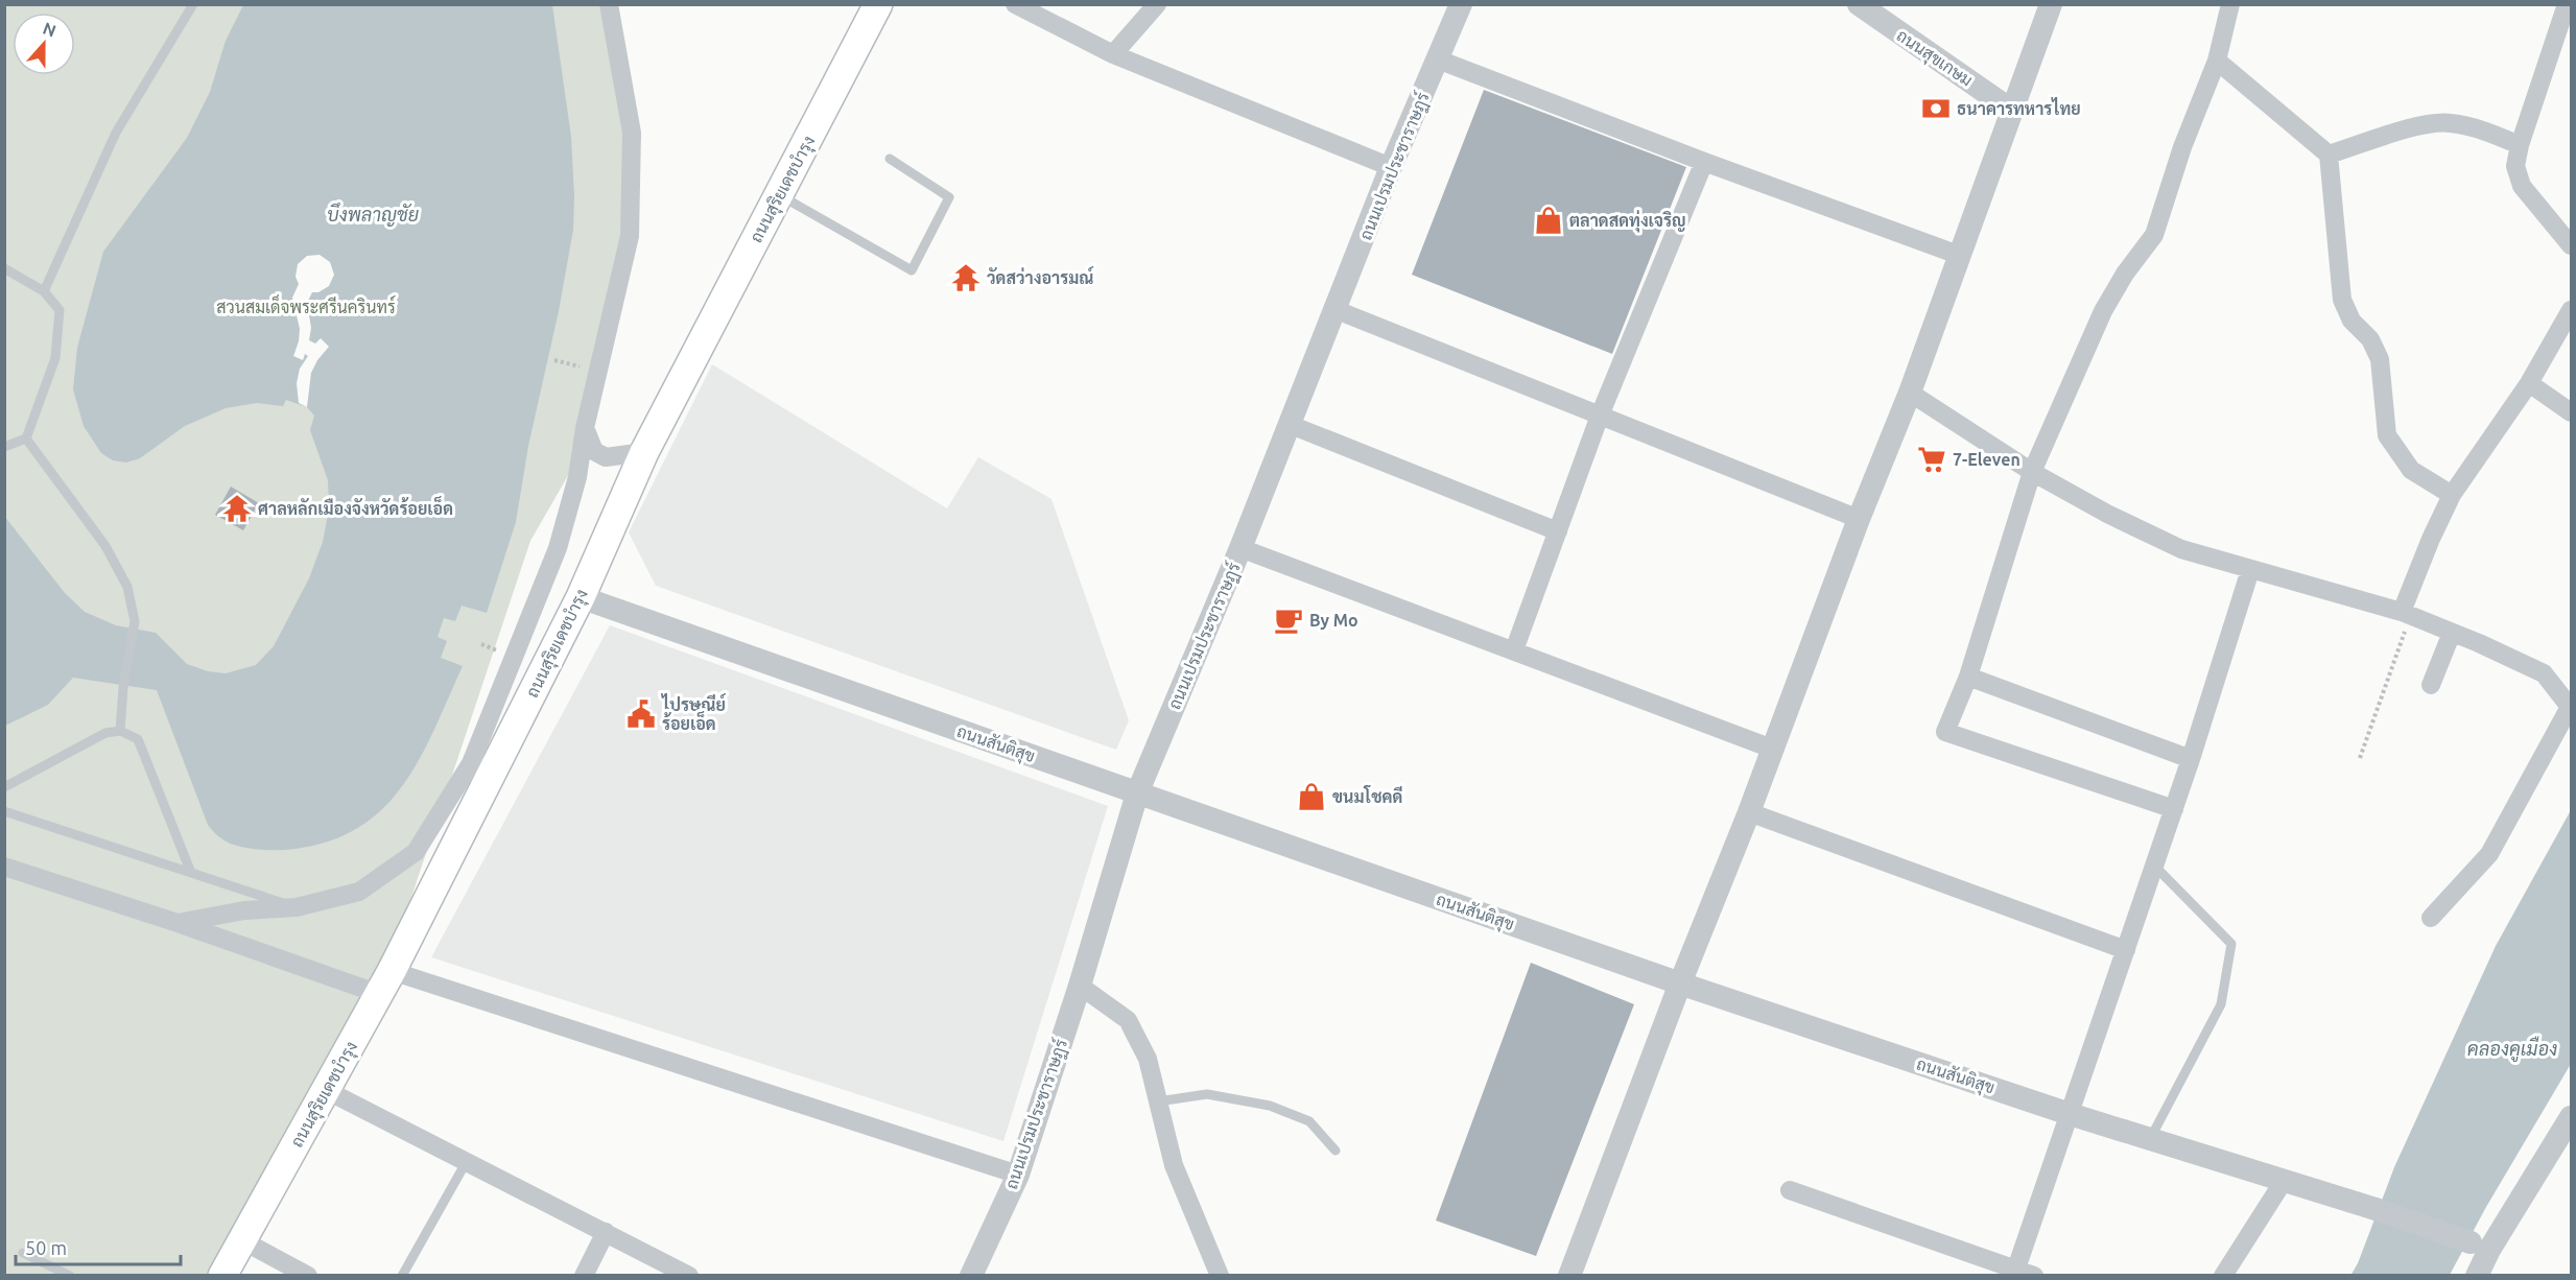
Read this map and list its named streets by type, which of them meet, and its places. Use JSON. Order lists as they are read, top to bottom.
{
  "streets": {
    "main road": ["ถนนสุริยเดชบำรุง"],
    "street": ["ถนนสุขเกษม", "ถนนเปรมประชาราษฏร์", "ถนนสันติสุข"]
  },
  "crossings": [
    ["ถนนเปรมประชาราษฏร์", "ถนนสันติสุข"],
    ["ถนนสุริยเดชบำรุง", "ถนนสันติสุข"]
  ],
  "water": ["บึงพลาญชัย", "คลองคูเมือง"],
  "parks": ["สวนสมเด็จพระศรีนครินทร์"],
  "places": {
    "bank": ["ธนาคารทหารไทย"],
    "shop": ["ตลาดสดทุ่งเจริญ", "ขนมโชคดี"],
    "temple": ["วัดสว่างอารมณ์", "ศาลหลักเมืองจังหวัดร้อยเอ็ด"],
    "supermarket": ["7-Eleven"],
    "cafe": ["By Mo"],
    "public building": ["ไปรษณีย์ ร้อยเอ็ด"]
  },
  "scale_bar": "50 m",
  "north": "top"
}
